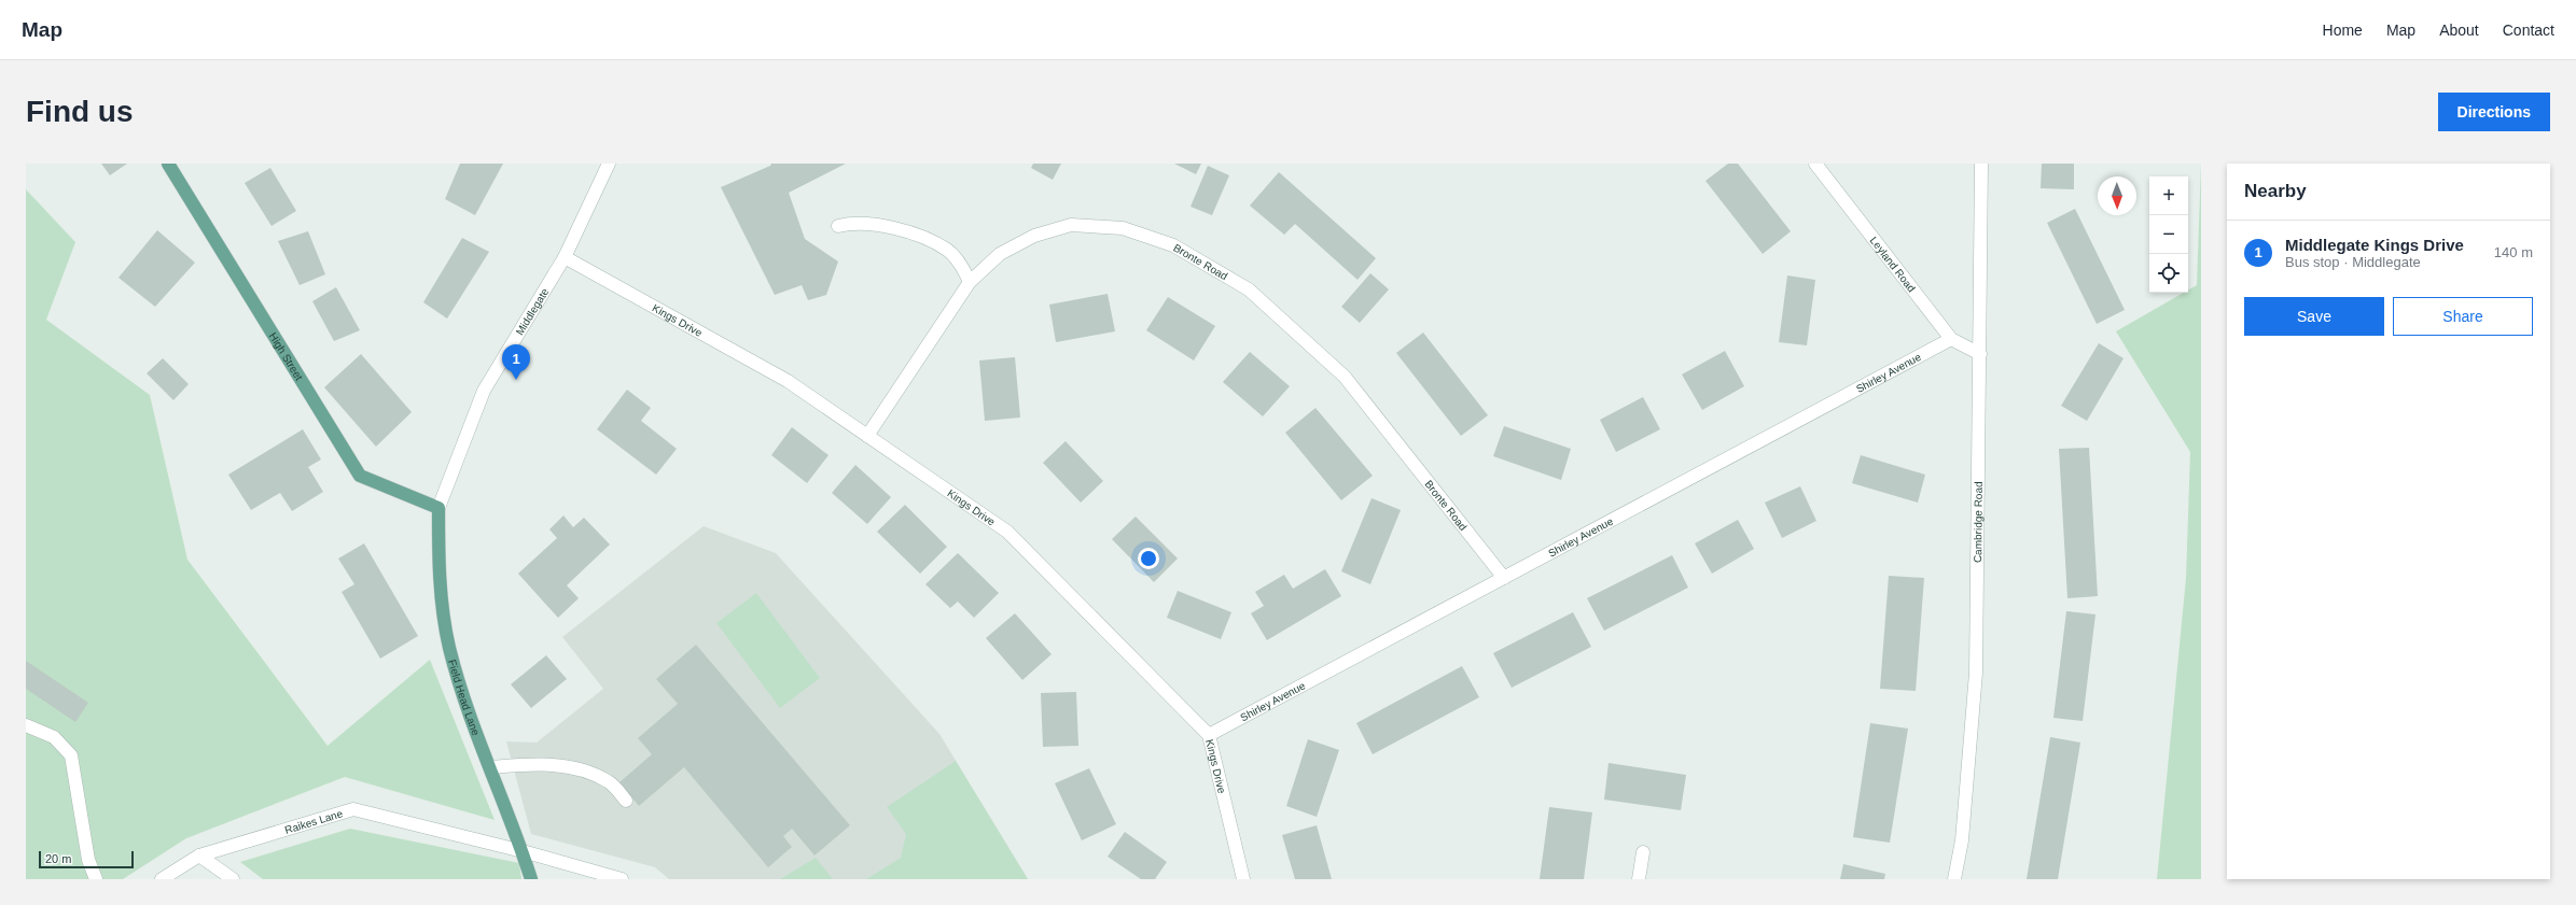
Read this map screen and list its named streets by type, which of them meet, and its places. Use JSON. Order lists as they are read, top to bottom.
{
  "streets": {
    "main road": ["High Street", "Field Head Lane"],
    "street": [
      "Bronte Road",
      "Leyland Road",
      "Middlegate",
      "Kings Drive",
      "Shirley Avenue",
      "Cambridge Road",
      "Raikes Lane"
    ]
  },
  "crossings": [
    ["Bronte Road", "Kings Drive"],
    ["Bronte Road", "Shirley Avenue"],
    ["Leyland Road", "Shirley Avenue"],
    ["Leyland Road", "Cambridge Road"],
    ["Middlegate", "Kings Drive"],
    ["Middlegate", "High Street"],
    ["Middlegate", "Field Head Lane"],
    ["Kings Drive", "Shirley Avenue"],
    ["High Street", "Field Head Lane"],
    ["Field Head Lane", "Raikes Lane"]
  ],
  "scale_bar": "20 m",
  "north": "bottom",
  "page": {
    "header": "Map",
    "nav": [
      "Home",
      "Map",
      "About",
      "Contact"
    ],
    "buttons": [
      "Directions",
      ["Save", "Share"]
    ],
    "title": "Find us",
    "heading": "Nearby",
    "map_buttons": ["+", "−"],
    "list": [
      {
        "mark": "1",
        "name": "Middlegate Kings Drive",
        "note": "Bus stop · Middlegate",
        "value": "140 m"
      }
    ],
    "pins": "1",
    "scale": "20 m"
  }
}
